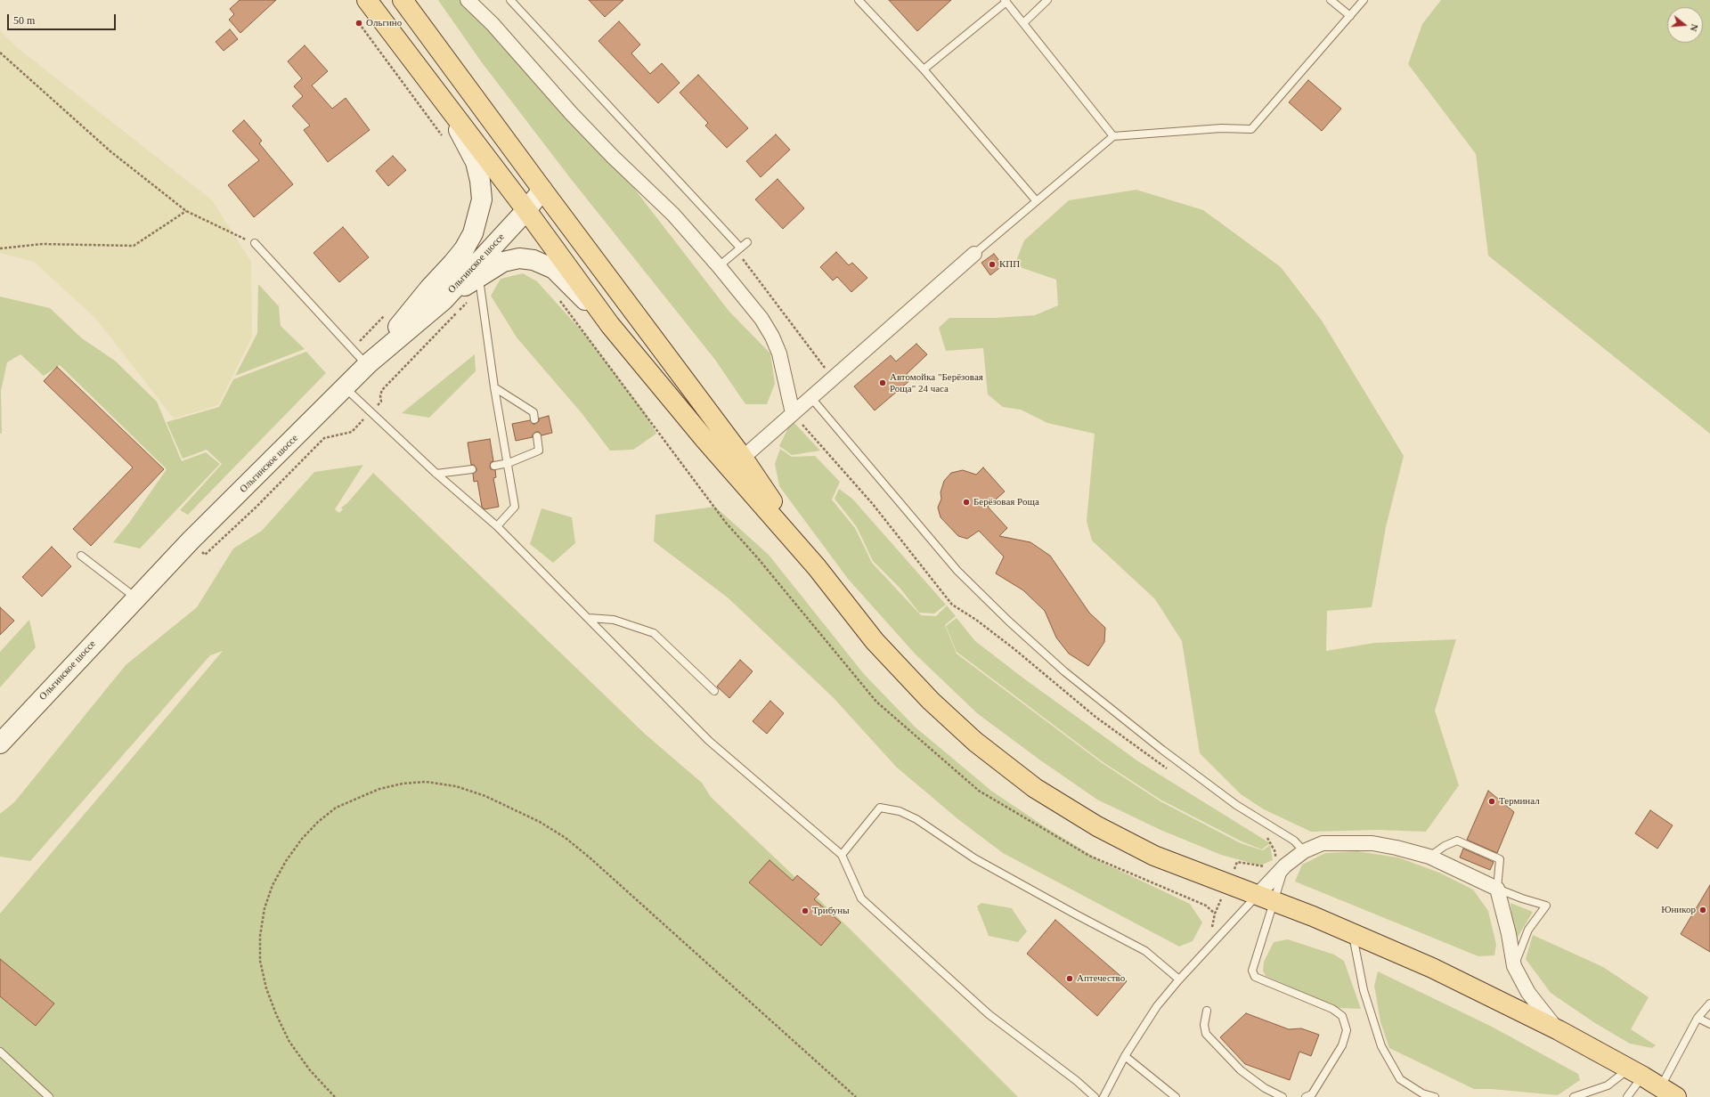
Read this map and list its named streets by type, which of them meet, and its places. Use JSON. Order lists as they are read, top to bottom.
{
  "streets": {
    "main road": ["Ольгинское шоссе"]
  },
  "places": [
    "Ольгино",
    "КПП",
    "Автомойка \"Берёзовая Роща\" 24 часа",
    "Берёзовая Роща",
    "Терминал",
    "Юникор",
    "Трибуны",
    "Аптечество"
  ],
  "scale_bar": "50 m",
  "north": "right"
}
